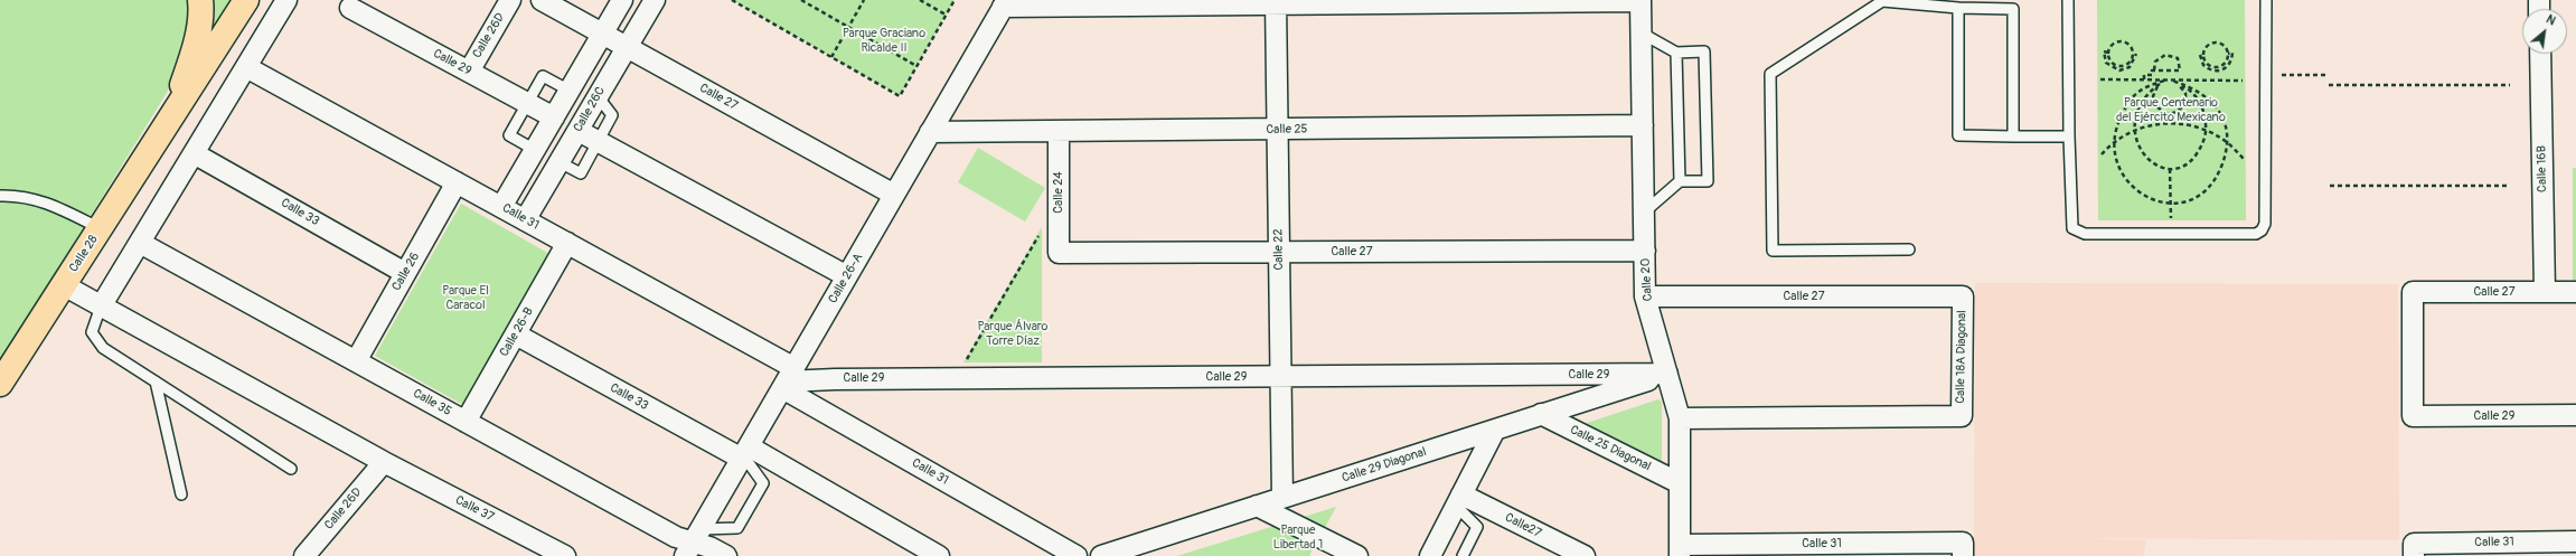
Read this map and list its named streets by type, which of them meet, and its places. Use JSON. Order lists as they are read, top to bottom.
{
  "streets": {
    "main road": ["Calle 28"],
    "street": [
      "Calle 26D",
      "Calle 29",
      "Calle 27",
      "Calle 26C",
      "Calle 25",
      "Calle 16B",
      "Calle 24",
      "Calle 33",
      "Calle 31",
      "Calle 22",
      "Calle 26",
      "Calle 26-A",
      "Calle 20",
      "Calle 26-B",
      "Calle 18A Diagonal",
      "Calle 35",
      "Calle 25 Diagonal",
      "Calle 29 Diagonal",
      "Calle 37",
      "Calle27"
    ]
  },
  "crossings": [
    ["Calle 26D", "Calle 29"],
    ["Calle 26D", "Calle 37"],
    ["Calle 29", "Calle 27"],
    ["Calle 29", "Calle 31"],
    ["Calle 29", "Calle 22"],
    ["Calle 29", "Calle 26-A"],
    ["Calle 29", "Calle 20"],
    ["Calle 29", "Calle 29 Diagonal"],
    ["Calle 27", "Calle 26C"],
    ["Calle 27", "Calle 16B"],
    ["Calle 27", "Calle 24"],
    ["Calle 27", "Calle 22"],
    ["Calle 27", "Calle 26-A"],
    ["Calle 27", "Calle 20"],
    ["Calle 27", "Calle 18A Diagonal"],
    ["Calle 26C", "Calle 31"],
    ["Calle 25", "Calle 24"],
    ["Calle 25", "Calle 22"],
    ["Calle 25", "Calle 26-A"],
    ["Calle 25", "Calle 20"],
    ["Calle 33", "Calle 26"],
    ["Calle 33", "Calle 26-A"],
    ["Calle 33", "Calle 26-B"],
    ["Calle 31", "Calle 26"],
    ["Calle 31", "Calle 26-A"],
    ["Calle 31", "Calle 20"],
    ["Calle 31", "Calle 26-B"],
    ["Calle 22", "Calle 29 Diagonal"],
    ["Calle 28", "Calle 37"],
    ["Calle 26", "Calle 35"],
    ["Calle 26-A", "Calle 35"],
    ["Calle 20", "Calle 18A Diagonal"],
    ["Calle 20", "Calle 25 Diagonal"],
    ["Calle 20", "Calle 29 Diagonal"],
    ["Calle 26-B", "Calle 35"],
    ["Calle 25 Diagonal", "Calle 29 Diagonal"]
  ],
  "parks": [
    "Parque Graciano Ricalde II",
    "Parque Centenario del Ejército Mexicano",
    "Parque El Caracol",
    "Parque Álvaro Torre Díaz",
    "Parque Libertad 1"
  ],
  "north": "top right"
}
